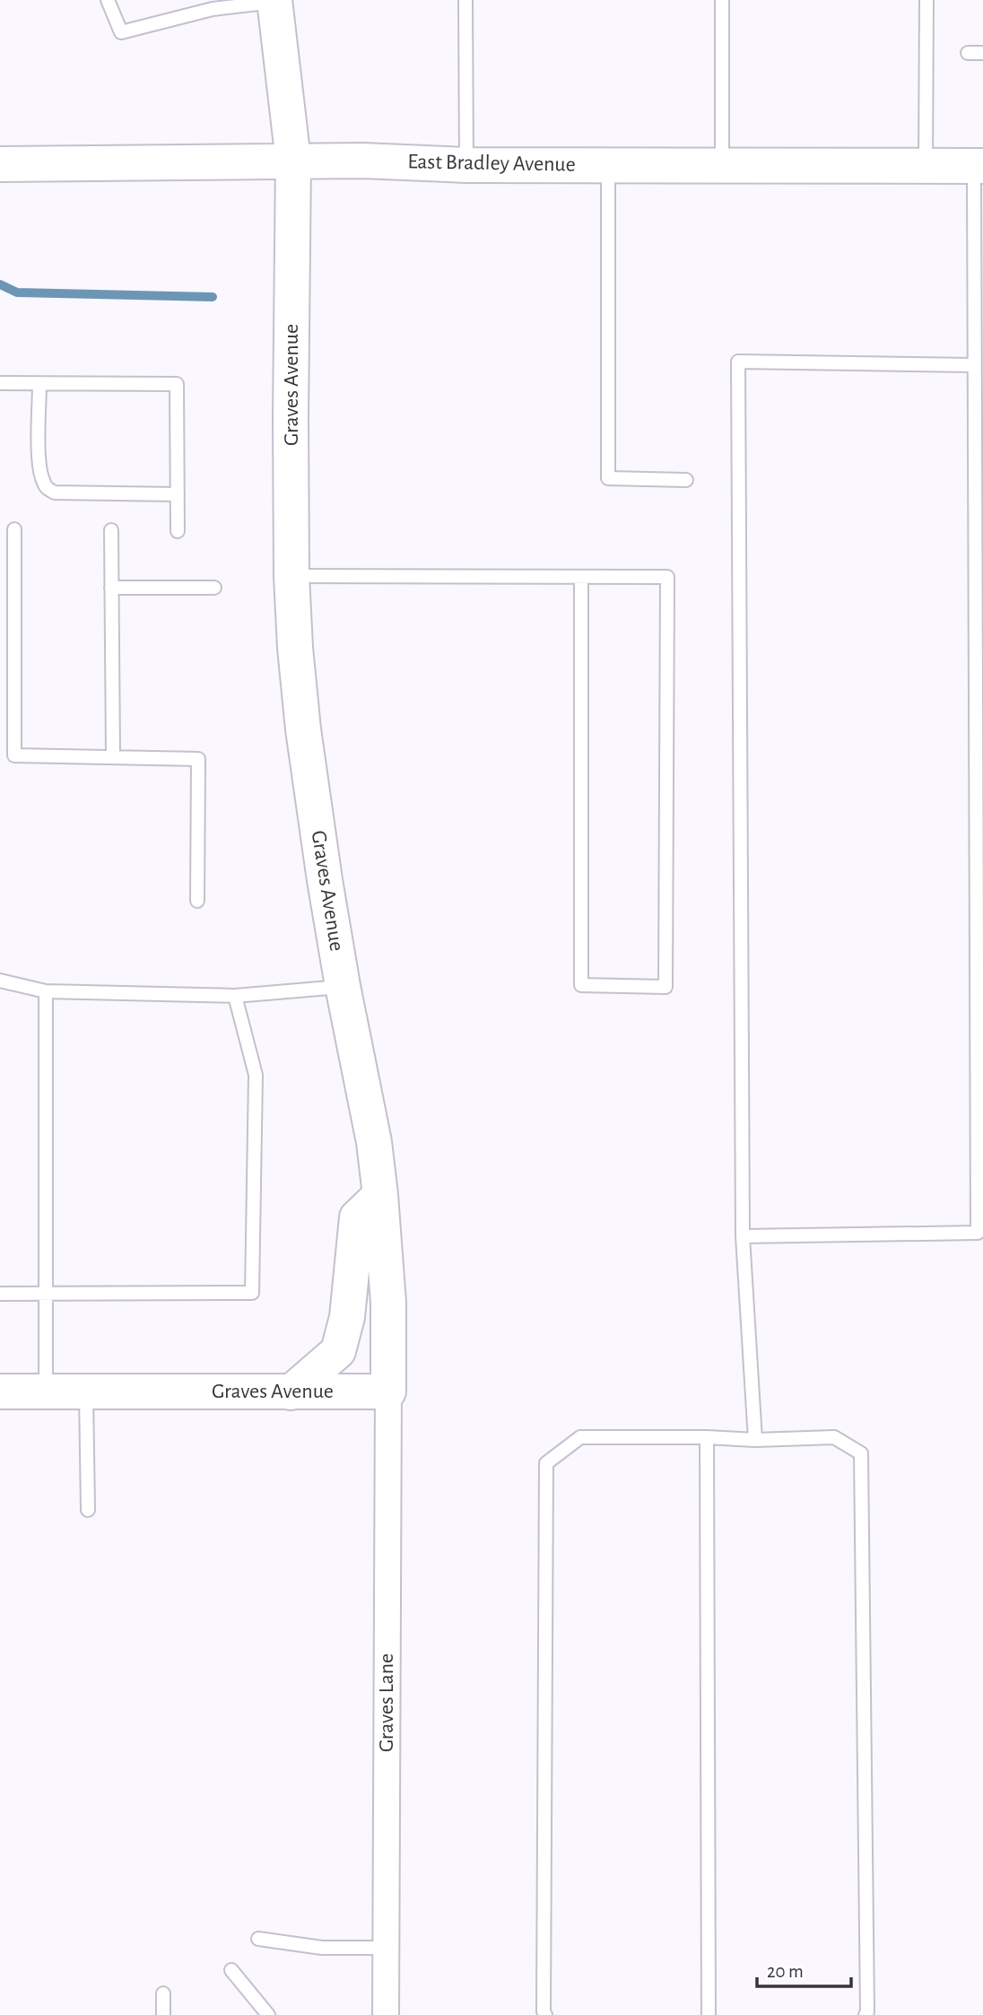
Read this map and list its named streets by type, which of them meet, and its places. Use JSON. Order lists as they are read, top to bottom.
{
  "streets": {
    "main road": ["East Bradley Avenue", "Graves Avenue"],
    "street": ["Graves Lane"]
  },
  "crossings": [
    ["East Bradley Avenue", "Graves Avenue"],
    ["Graves Avenue", "Graves Lane"]
  ],
  "scale_bar": "20 m"
}
